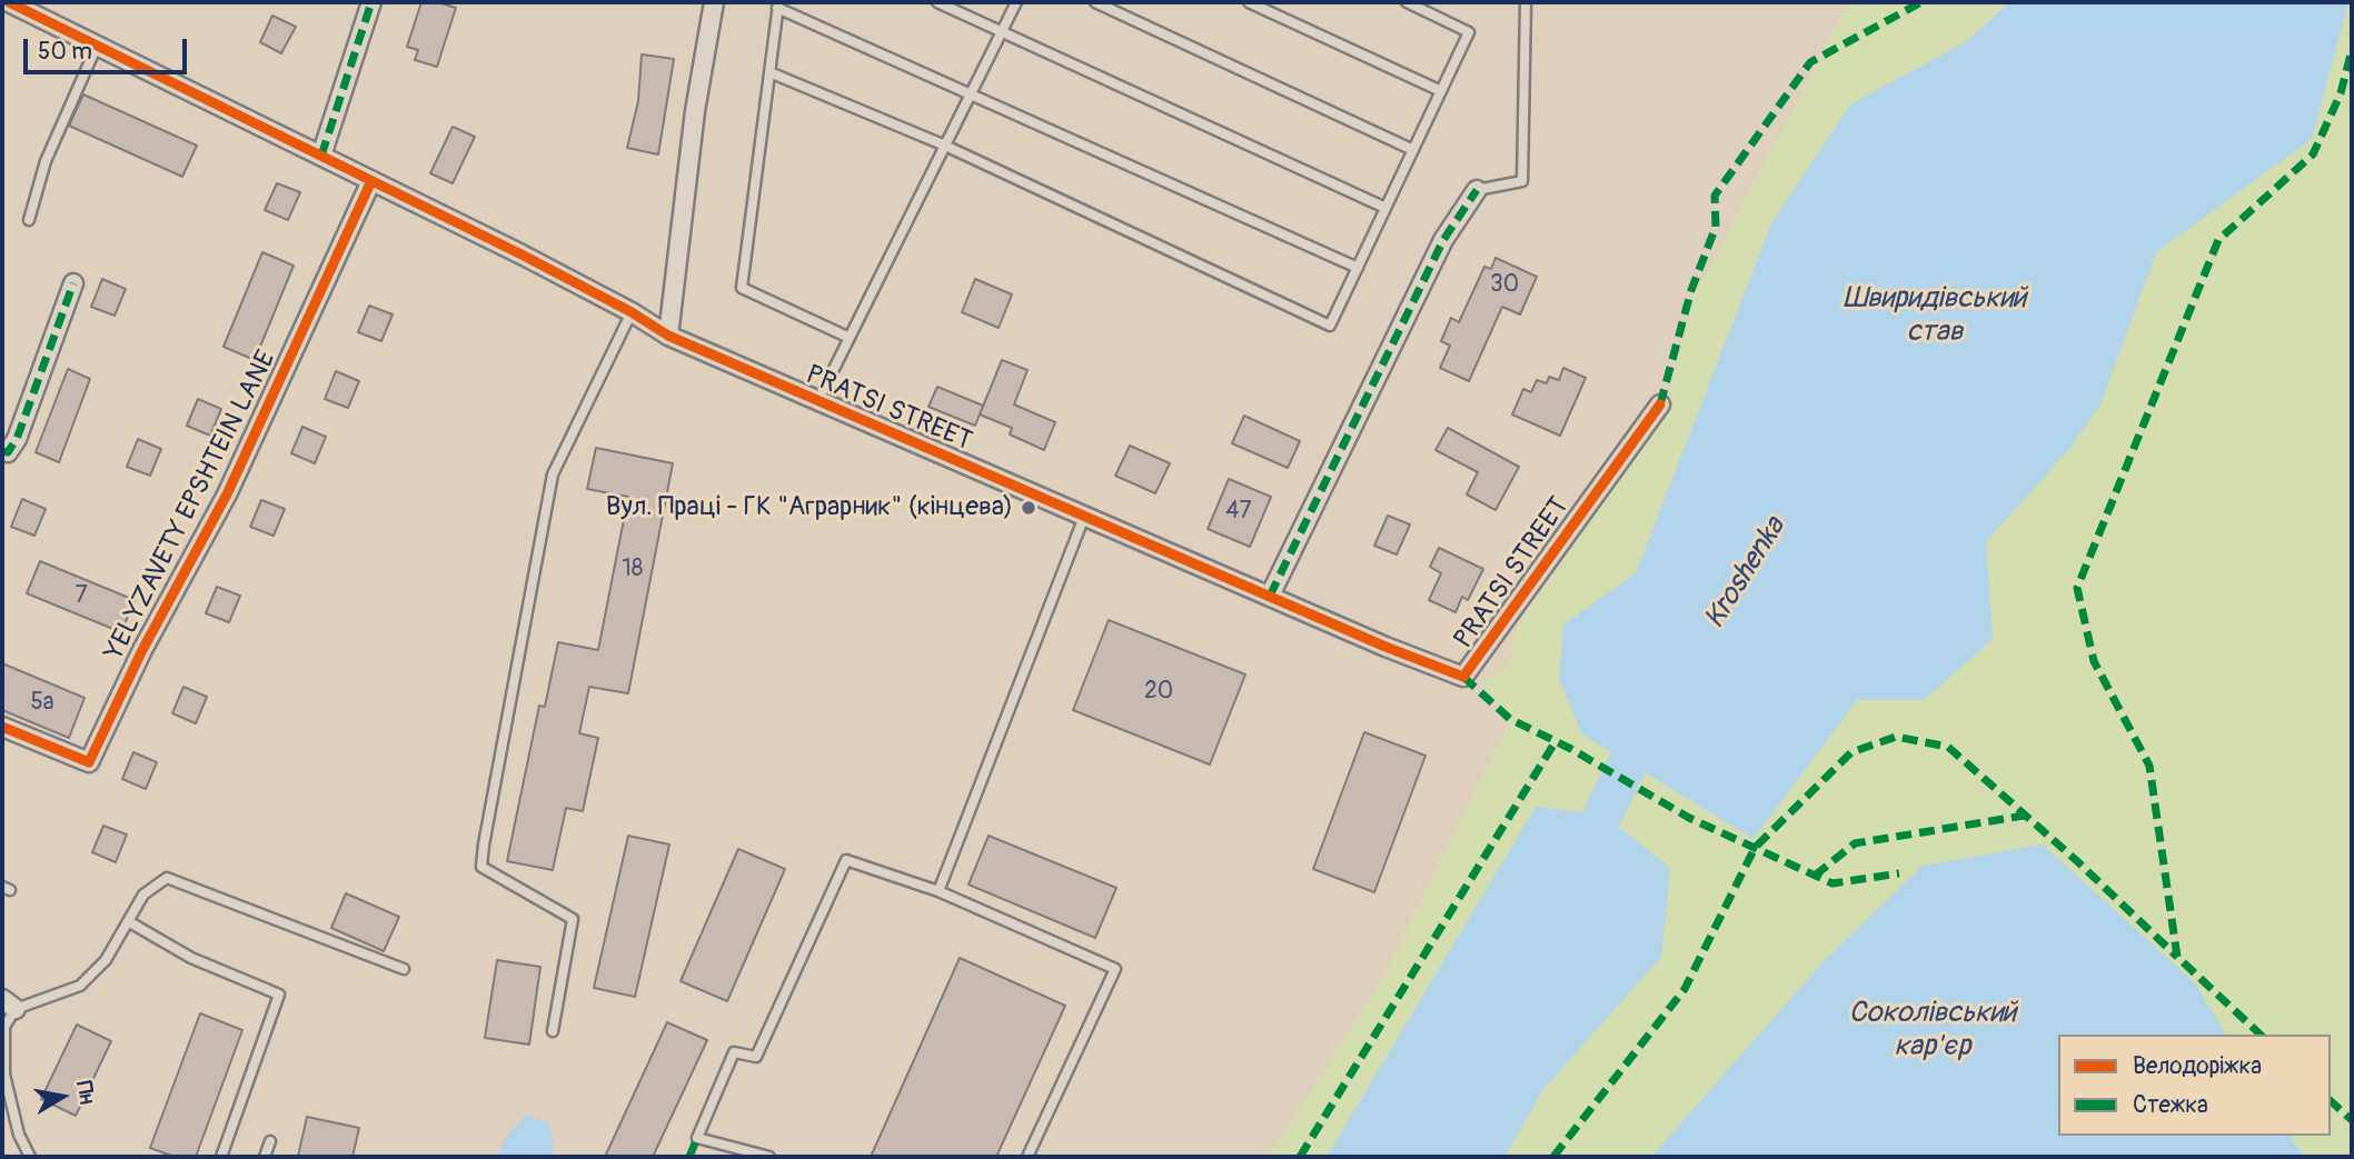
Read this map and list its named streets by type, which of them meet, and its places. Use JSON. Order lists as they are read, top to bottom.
{
  "streets": {
    "street": ["PRATSI STREET", "YELYZAVETY EPSHTEIN LANE"]
  },
  "crossings": [
    ["PRATSI STREET", "YELYZAVETY EPSHTEIN LANE"]
  ],
  "water": ["Швиридівський став", "Kroshenka", "Соколівський кар'єр"],
  "places": ["Вул. Праці - ГК \"Аграрник\" (кінцева)"],
  "house_numbers": [
    "30",
    "47",
    "18",
    "7",
    "20",
    "5а"
  ],
  "legend": ["Велодоріжка", "Стежка"],
  "scale_bar": "50 m",
  "north": "right"
}
